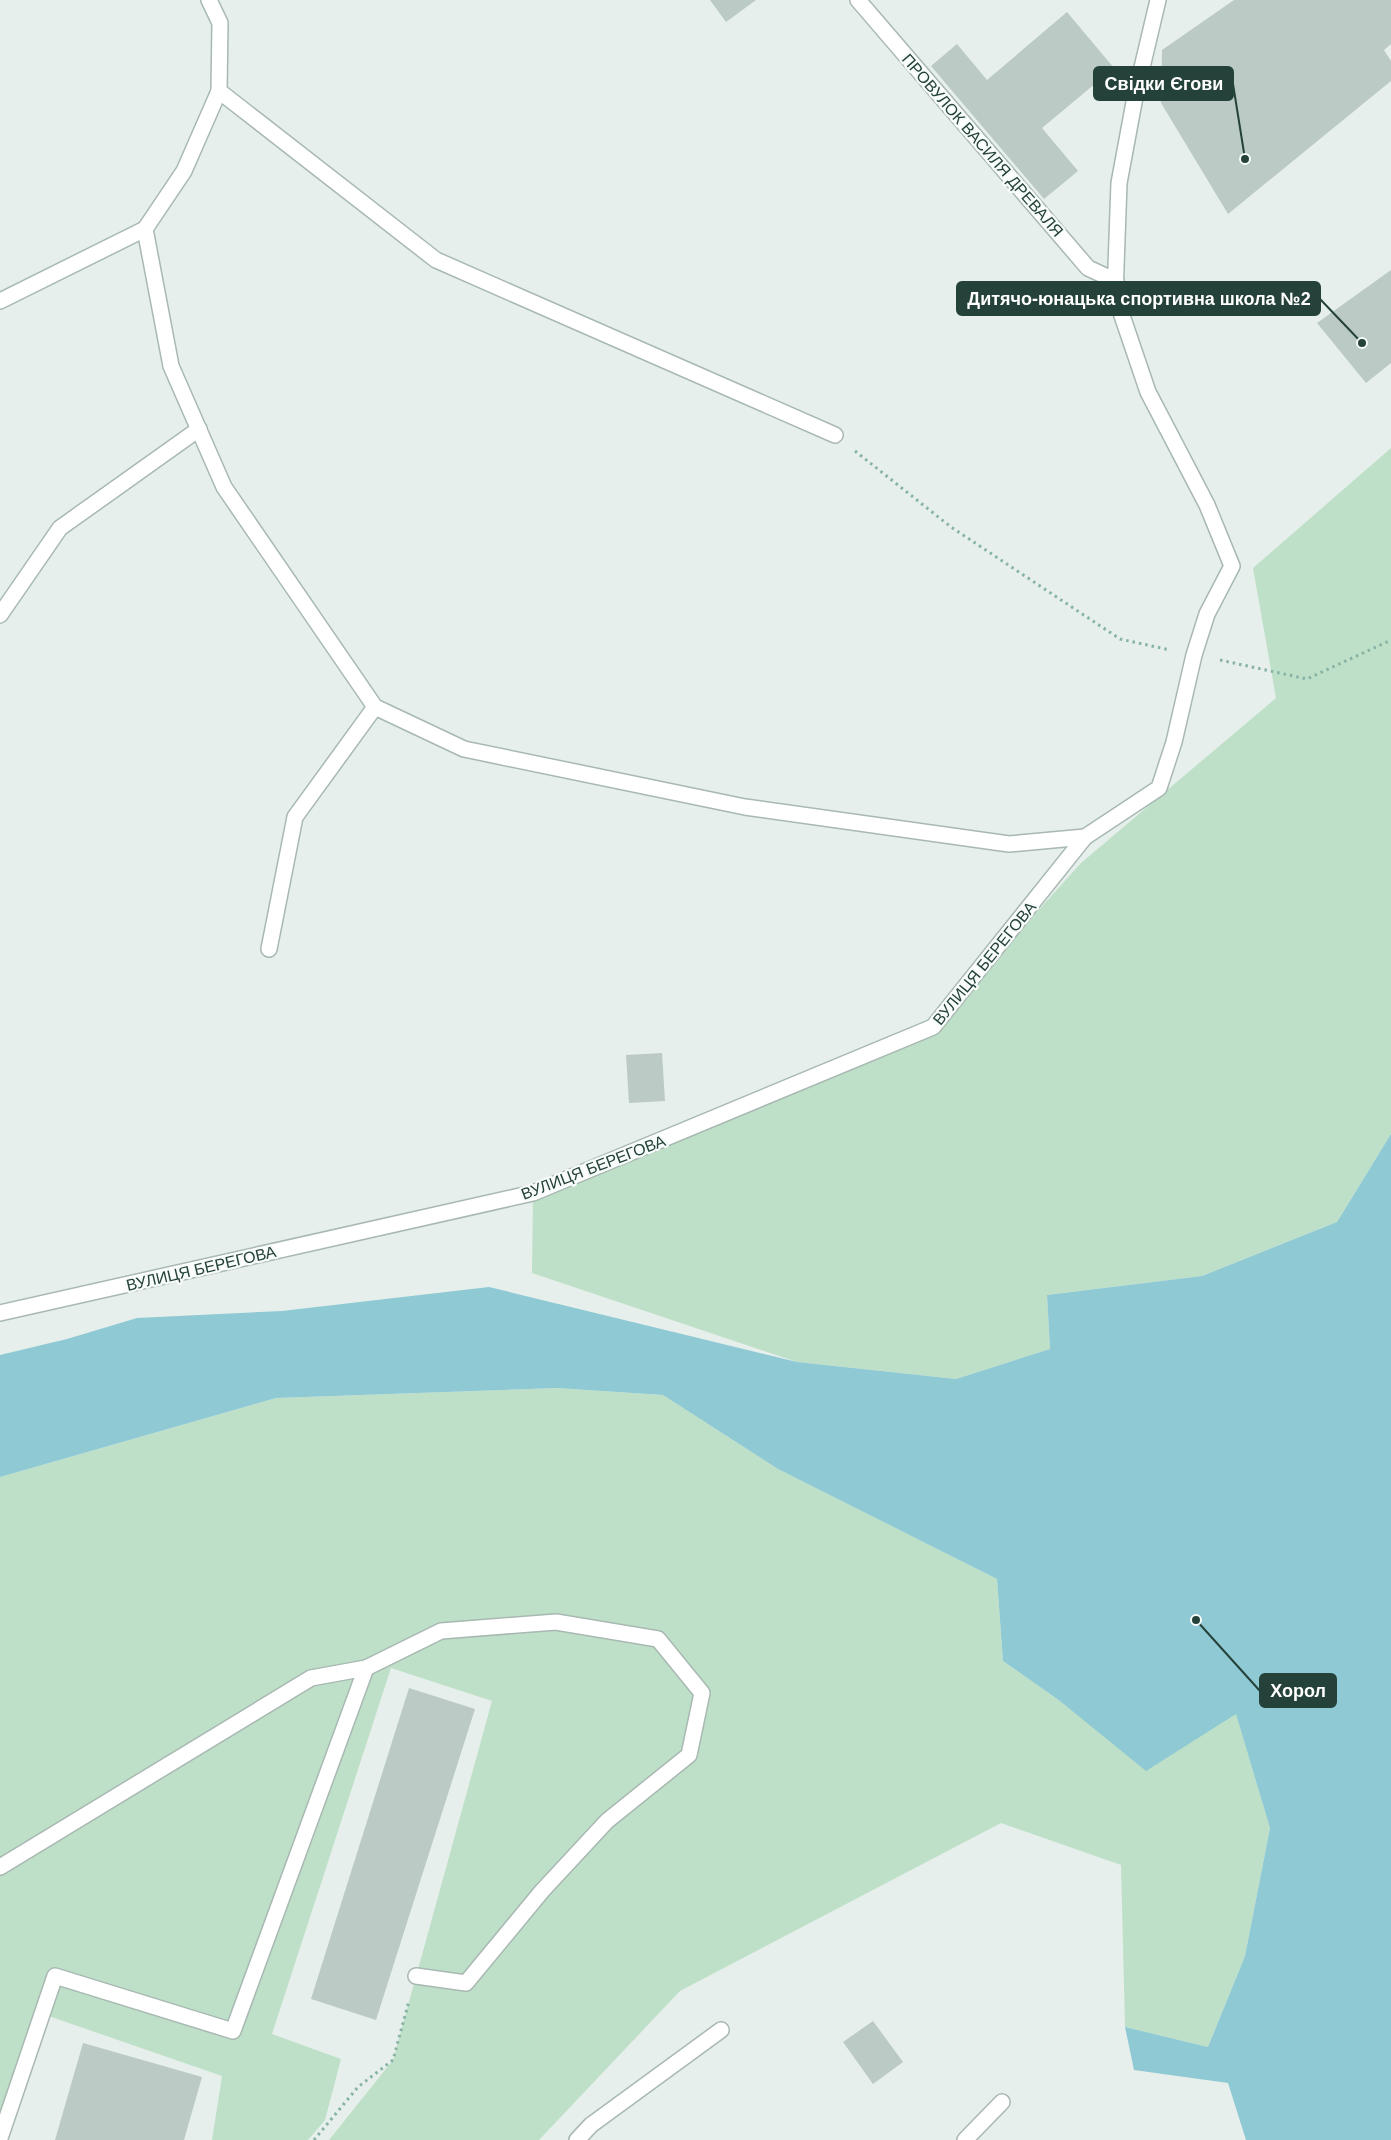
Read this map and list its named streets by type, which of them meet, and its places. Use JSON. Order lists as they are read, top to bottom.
{
  "streets": {
    "street": ["ПРОВУЛОК ВАСИЛЯ ДРЕВАЛЯ", "ВУЛИЦЯ БЕРЕГОВА"]
  },
  "places": ["Свідки Єгови", "Дитячо-юнацька спортивна школа №2", "Хорол"]
}
